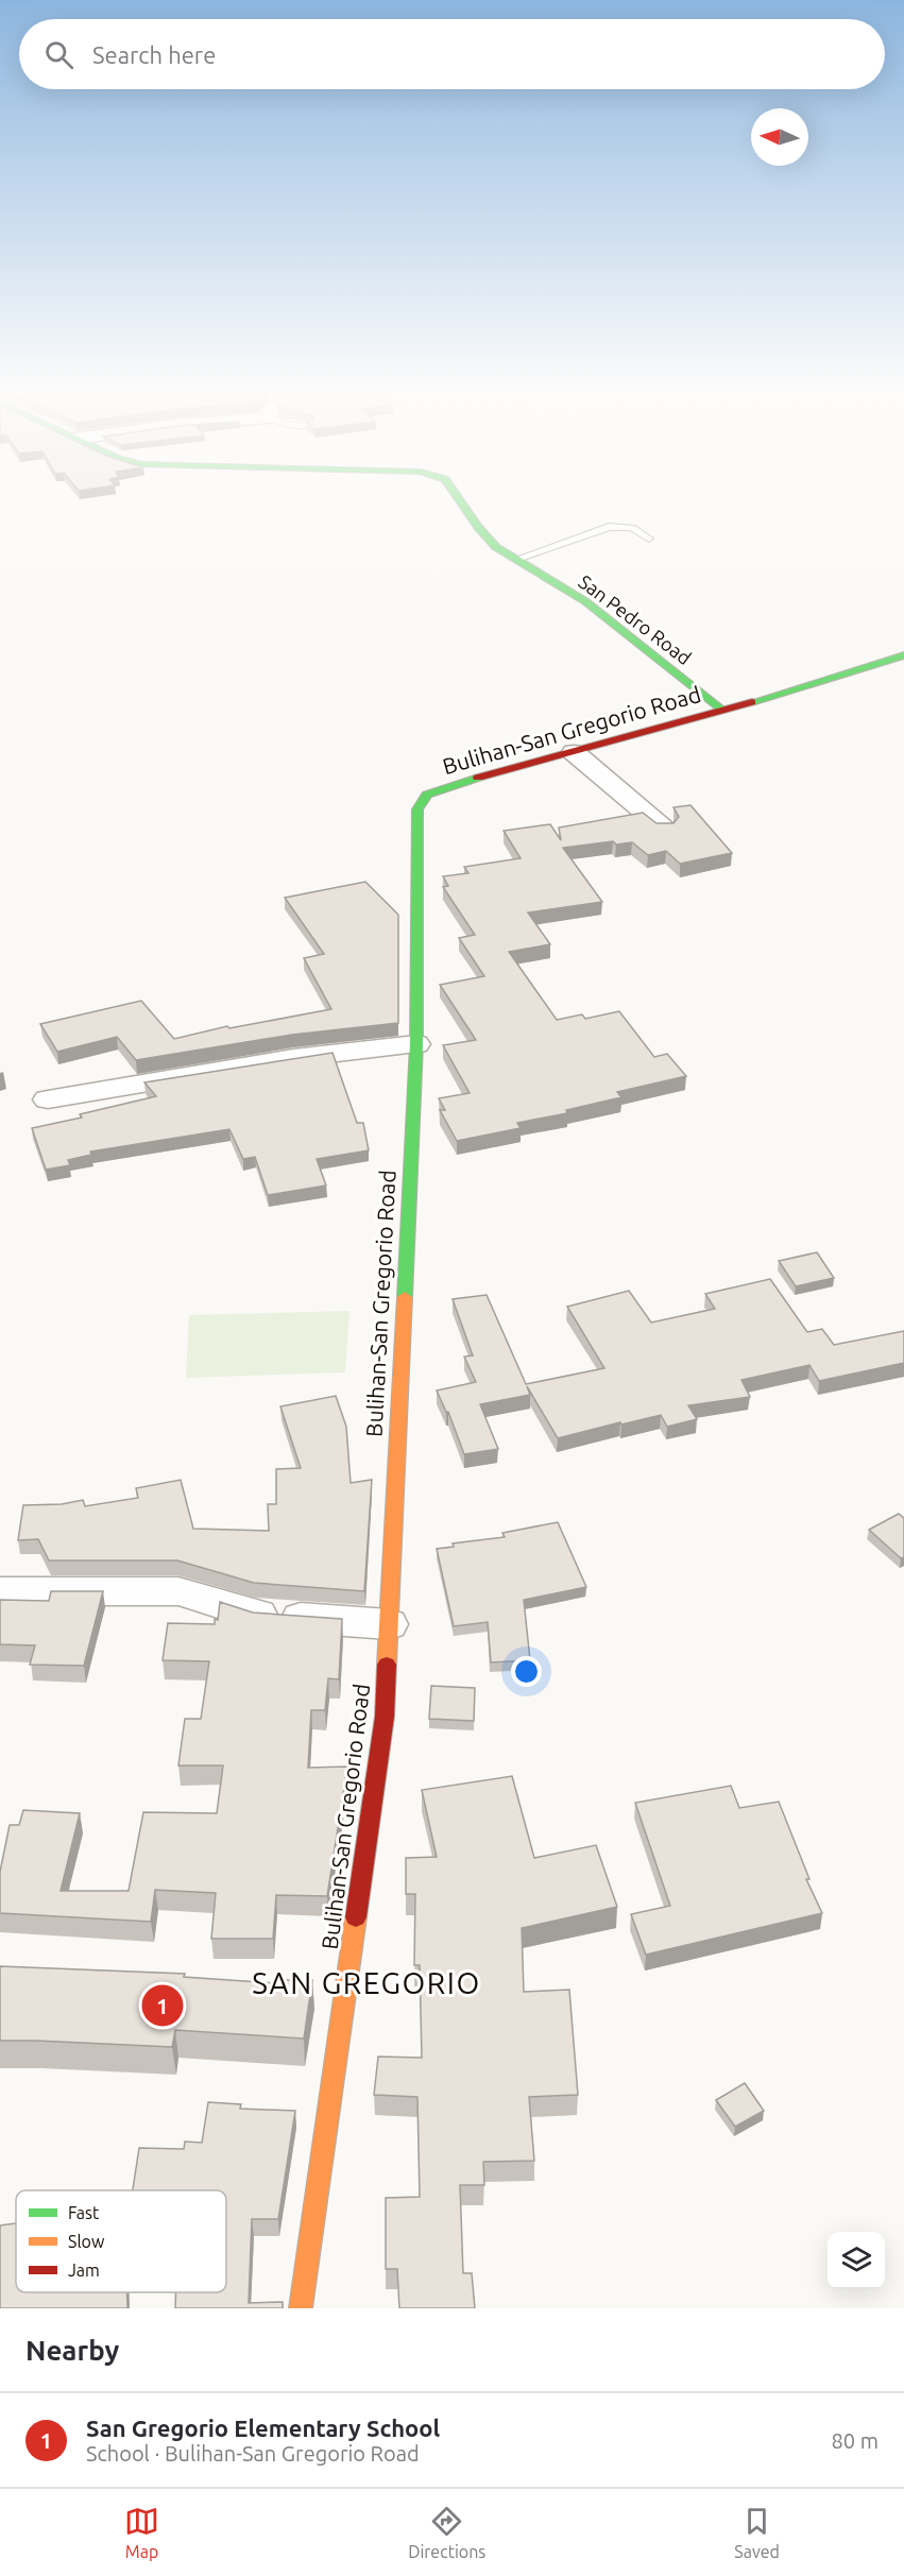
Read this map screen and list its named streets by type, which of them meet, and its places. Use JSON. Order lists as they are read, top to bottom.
{
  "streets": {
    "street": ["San Pedro Road", "Bulihan-San Gregorio Road"]
  },
  "crossings": [
    ["San Pedro Road", "Bulihan-San Gregorio Road"]
  ],
  "districts": ["SAN GREGORIO"],
  "legend": ["Fast", "Slow", "Jam"],
  "north": "left",
  "page": {
    "search": "Search here",
    "pins": "1",
    "heading": "Nearby",
    "list": [
      {
        "mark": "1",
        "name": "San Gregorio Elementary School",
        "note": "School · Bulihan-San Gregorio Road",
        "value": "80 m"
      }
    ],
    "nav": ["Map", "Directions", "Saved"]
  }
}
